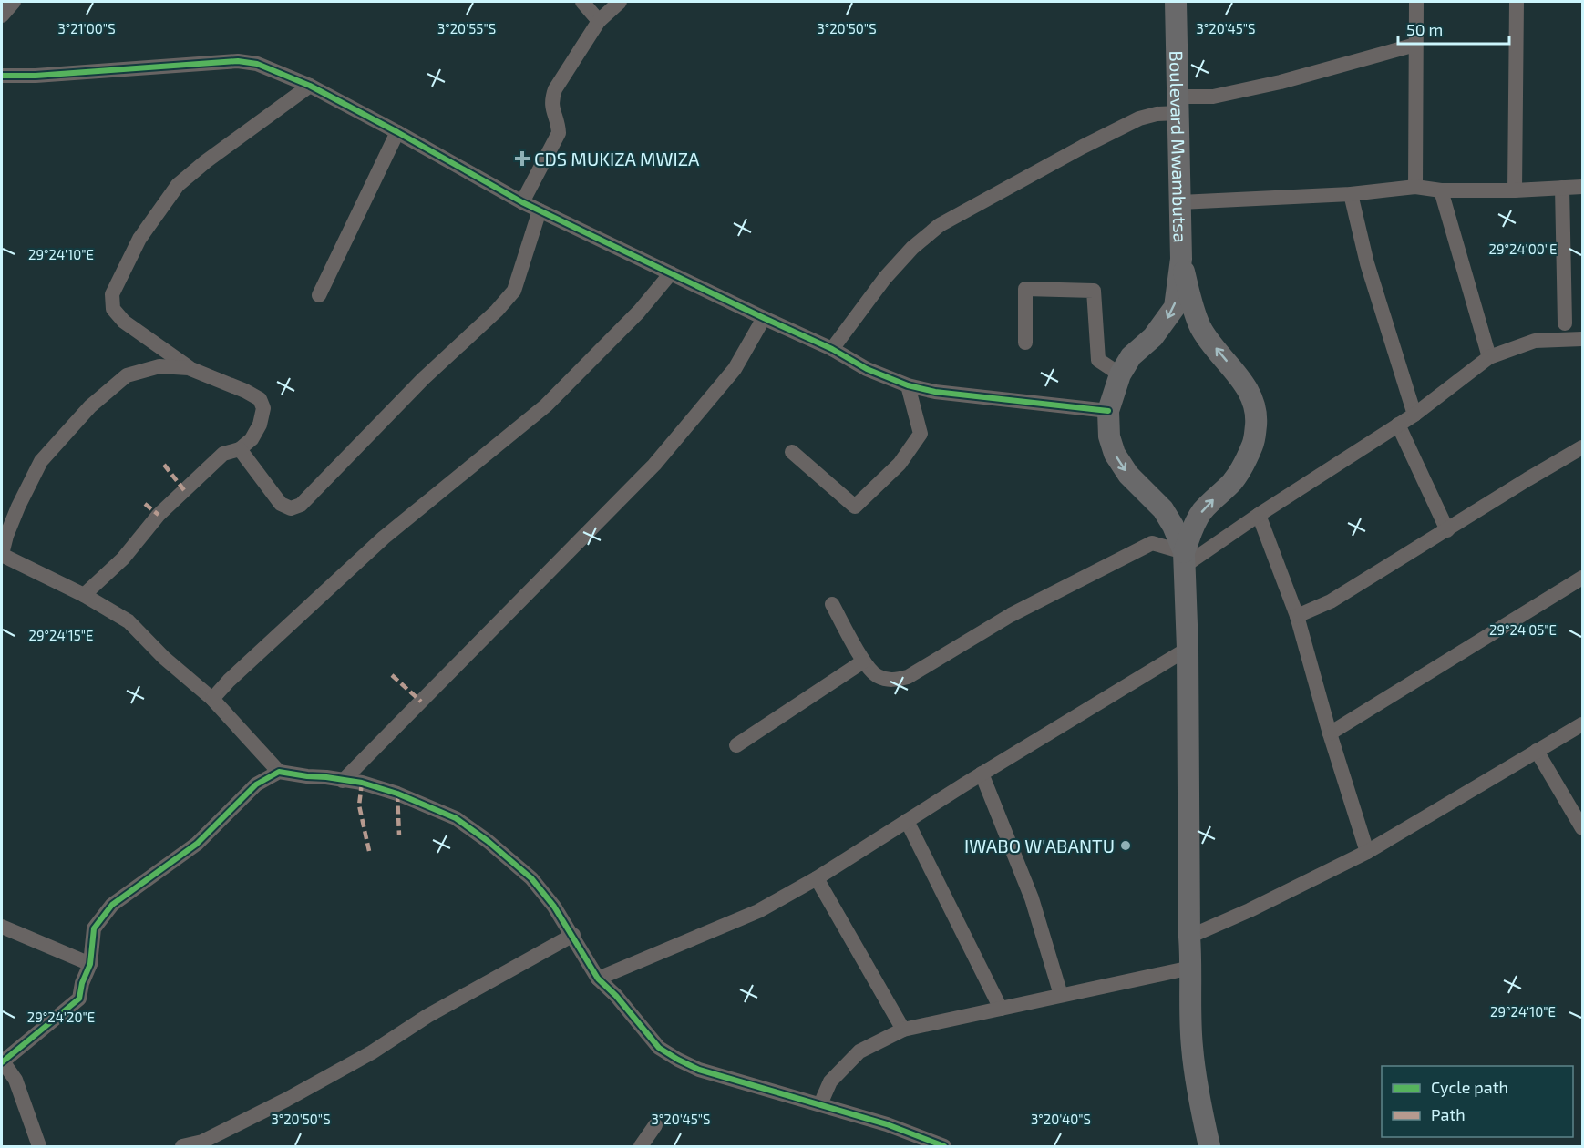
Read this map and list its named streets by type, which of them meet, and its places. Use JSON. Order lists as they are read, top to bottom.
{
  "streets": {
    "highway": ["Boulevard Mwambutsa"]
  },
  "places": {
    "health": ["CDS MUKIZA MWIZA"],
    "other": ["IWABO W'ABANTU"]
  },
  "legend": ["Cycle path", "Path"],
  "scale_bar": "50 m",
  "coordinates": [
    "3°21'00\"S",
    "3°20'55\"S",
    "3°20'50\"S",
    "3°20'45\"S",
    "29°24'00\"E",
    "29°24'10\"E",
    "29°24'05\"E",
    "29°24'15\"E",
    "29°24'20\"E",
    "3°20'40\"S"
  ]
}
